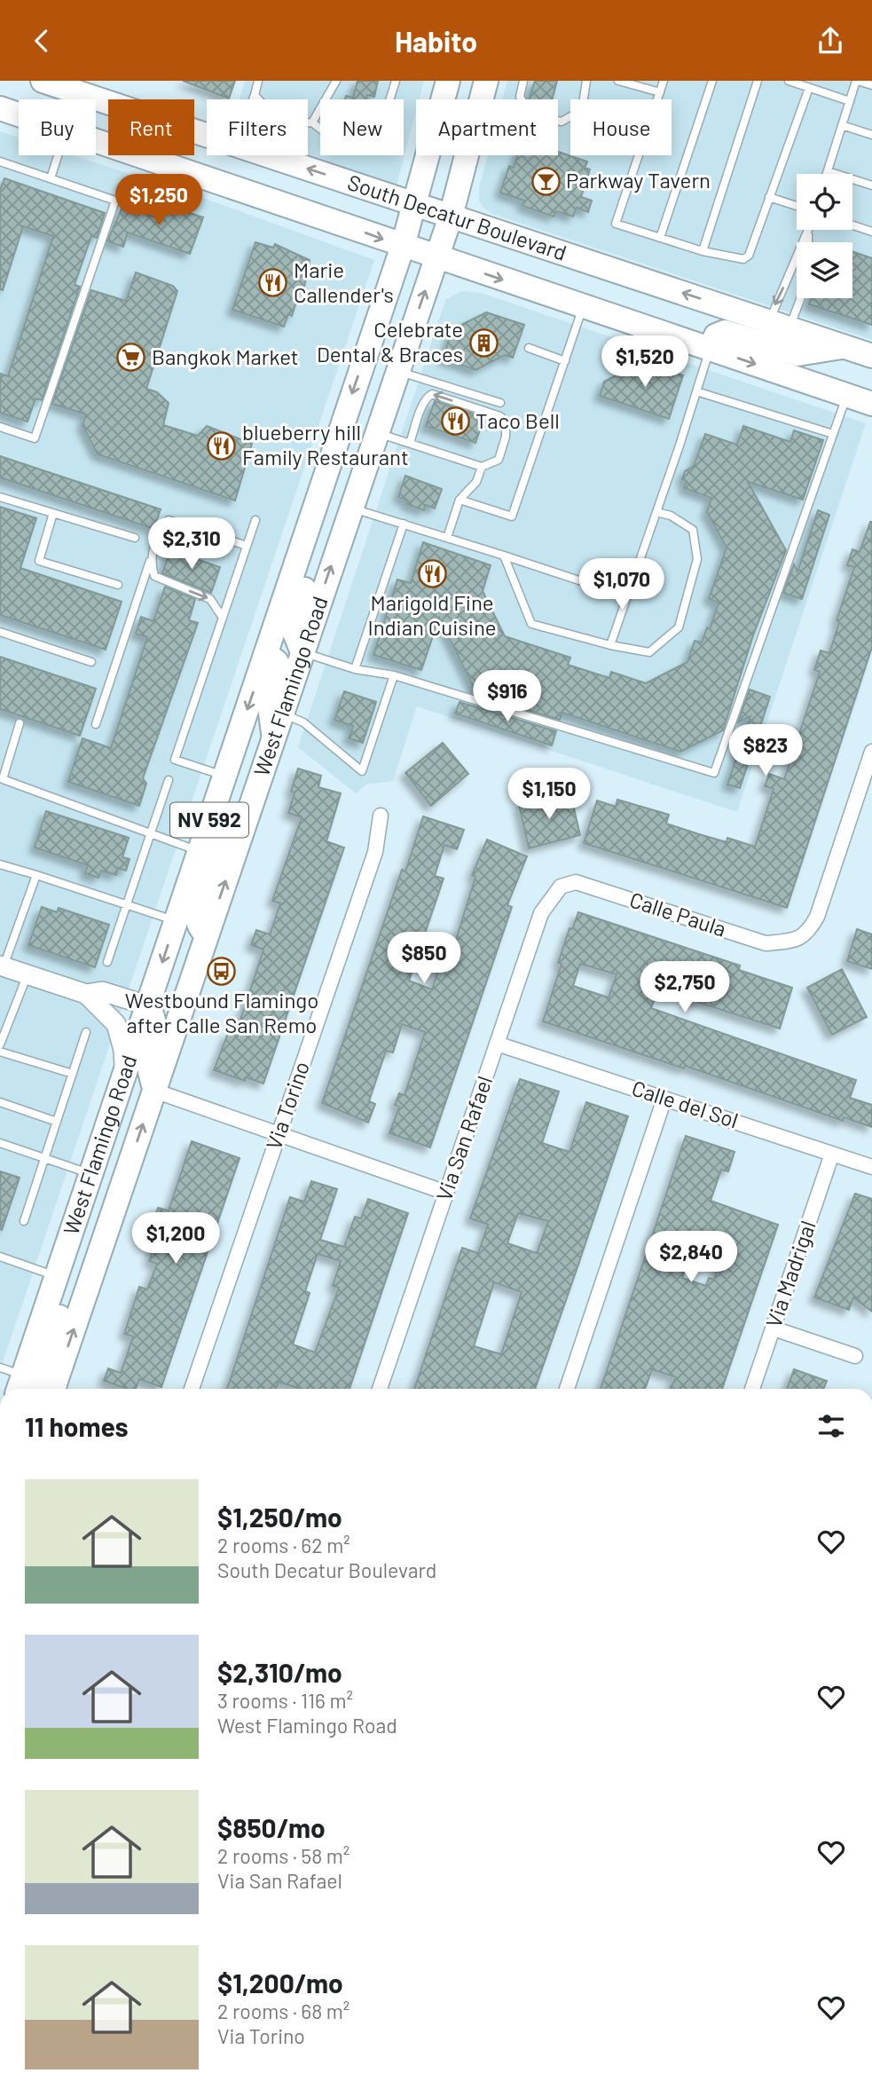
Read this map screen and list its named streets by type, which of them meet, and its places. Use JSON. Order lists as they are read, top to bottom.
{
  "streets": {
    "main road": ["South Decatur Boulevard", "West Flamingo Road", "NV 592"],
    "street": [
      "Calle Paula",
      "Calle del Sol",
      "Via Torino",
      "Via San Rafael",
      "Via Madrigal"
    ]
  },
  "crossings": [
    ["South Decatur Boulevard", "West Flamingo Road"],
    ["Calle Paula", "Via San Rafael"],
    ["Calle del Sol", "Via San Rafael"],
    ["Calle del Sol", "Via Madrigal"]
  ],
  "places": {
    "bar": ["Parkway Tavern"],
    "restaurant": [
      "Marie Callender's",
      "Taco Bell",
      "blueberry hill Family Restaurant",
      "Marigold Fine Indian Cuisine"
    ],
    "building": ["Celebrate Dental & Braces"],
    "supermarket": ["Bangkok Market"],
    "bus stop": ["Westbound Flamingo after Calle San Remo"]
  },
  "page": {
    "header": "Habito",
    "chip": [
      "Buy",
      "Rent",
      "Filters",
      "New",
      "Apartment",
      "House"
    ],
    "price": [
      "$1,250",
      "$1,520",
      "$2,310",
      "$1,070",
      "$916",
      "$823",
      "$1,150",
      "$850",
      "$2,750",
      "$1,200",
      "$2,840"
    ],
    "heading": "11 homes",
    "list": [
      {
        "name": "$1,250/mo",
        "note": "2 rooms · 62 m² · South Decatur Boulevard"
      },
      {
        "name": "$2,310/mo",
        "note": "3 rooms · 116 m² · West Flamingo Road"
      },
      {
        "name": "$850/mo",
        "note": "2 rooms · 58 m² · Via San Rafael"
      },
      {
        "name": "$1,200/mo",
        "note": "2 rooms · 68 m² · Via Torino"
      }
    ]
  }
}
